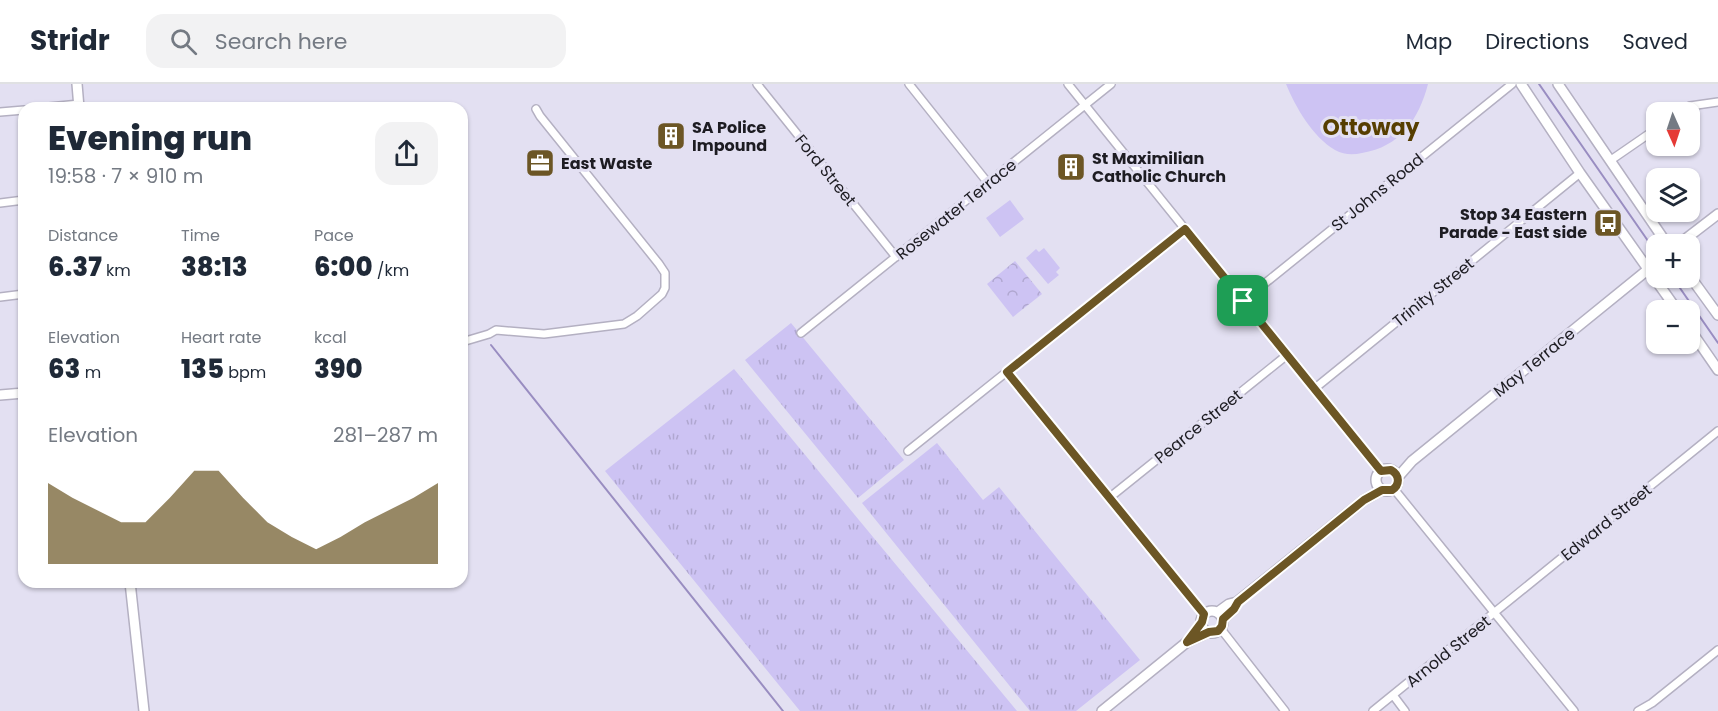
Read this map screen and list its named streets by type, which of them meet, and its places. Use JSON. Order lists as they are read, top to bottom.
{
  "streets": {
    "street": [
      "Ford Street",
      "St Johns Road",
      "Rosewater Terrace",
      "Trinity Street",
      "May Terrace",
      "Pearce Street",
      "Edward Street",
      "Arnold Street"
    ]
  },
  "crossings": [
    ["Ford Street", "Rosewater Terrace"],
    ["Edward Street", "Arnold Street"]
  ],
  "districts": ["Ottoway"],
  "places": {
    "building": ["SA Police Impound", "St Maximilian Catholic Church"],
    "office": ["East Waste"],
    "bus stop": ["Stop 34 Eastern Parade - East side"]
  },
  "north": "bottom",
  "page": {
    "header": "Stridr",
    "search": "Search here",
    "nav": ["Map", "Directions", "Saved"],
    "map_buttons": ["+", "−"],
    "heading": ["Evening run", "19:58 · 7 × 910 m"],
    "stats": [
      ["Distance", "6.37 km"],
      ["Time", "38:13"],
      ["Pace", "6:00 /km"],
      ["Elevation", "63 m"],
      ["Heart rate", "135 bpm"],
      ["kcal", "390"]
    ],
    "chart": ["Elevation", "281–287 m"]
  }
}
